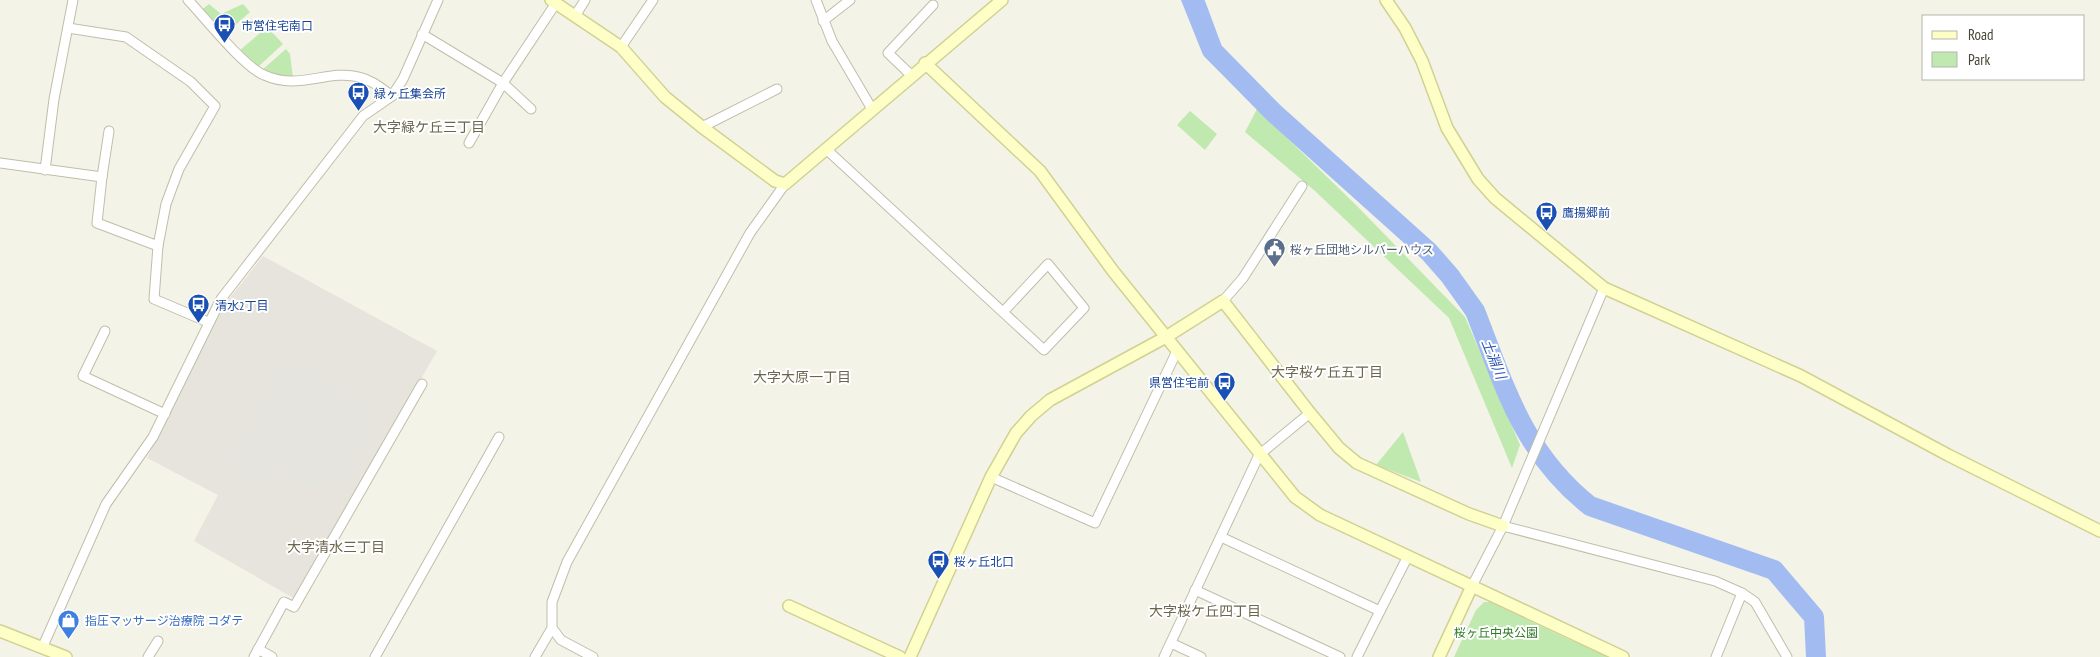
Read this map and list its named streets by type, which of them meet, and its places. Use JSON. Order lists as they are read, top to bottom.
{
  "districts": [
    "大字緑ケ丘三丁目",
    "大字桜ケ丘五丁目",
    "大字大原一丁目",
    "大字清水三丁目",
    "大字桜ケ丘四丁目"
  ],
  "water": ["土淵川"],
  "parks": ["桜ヶ丘中央公園"],
  "places": {
    "bus stop": [
      "市営住宅南口",
      "緑ヶ丘集会所",
      "鷹揚郷前",
      "清水2丁目",
      "県営住宅前",
      "桜ヶ丘北口"
    ],
    "public building": ["桜ヶ丘団地シルバーハウス"],
    "shop": ["指圧マッサージ治療院 コダテ"]
  },
  "legend": ["Road", "Park"]
}
